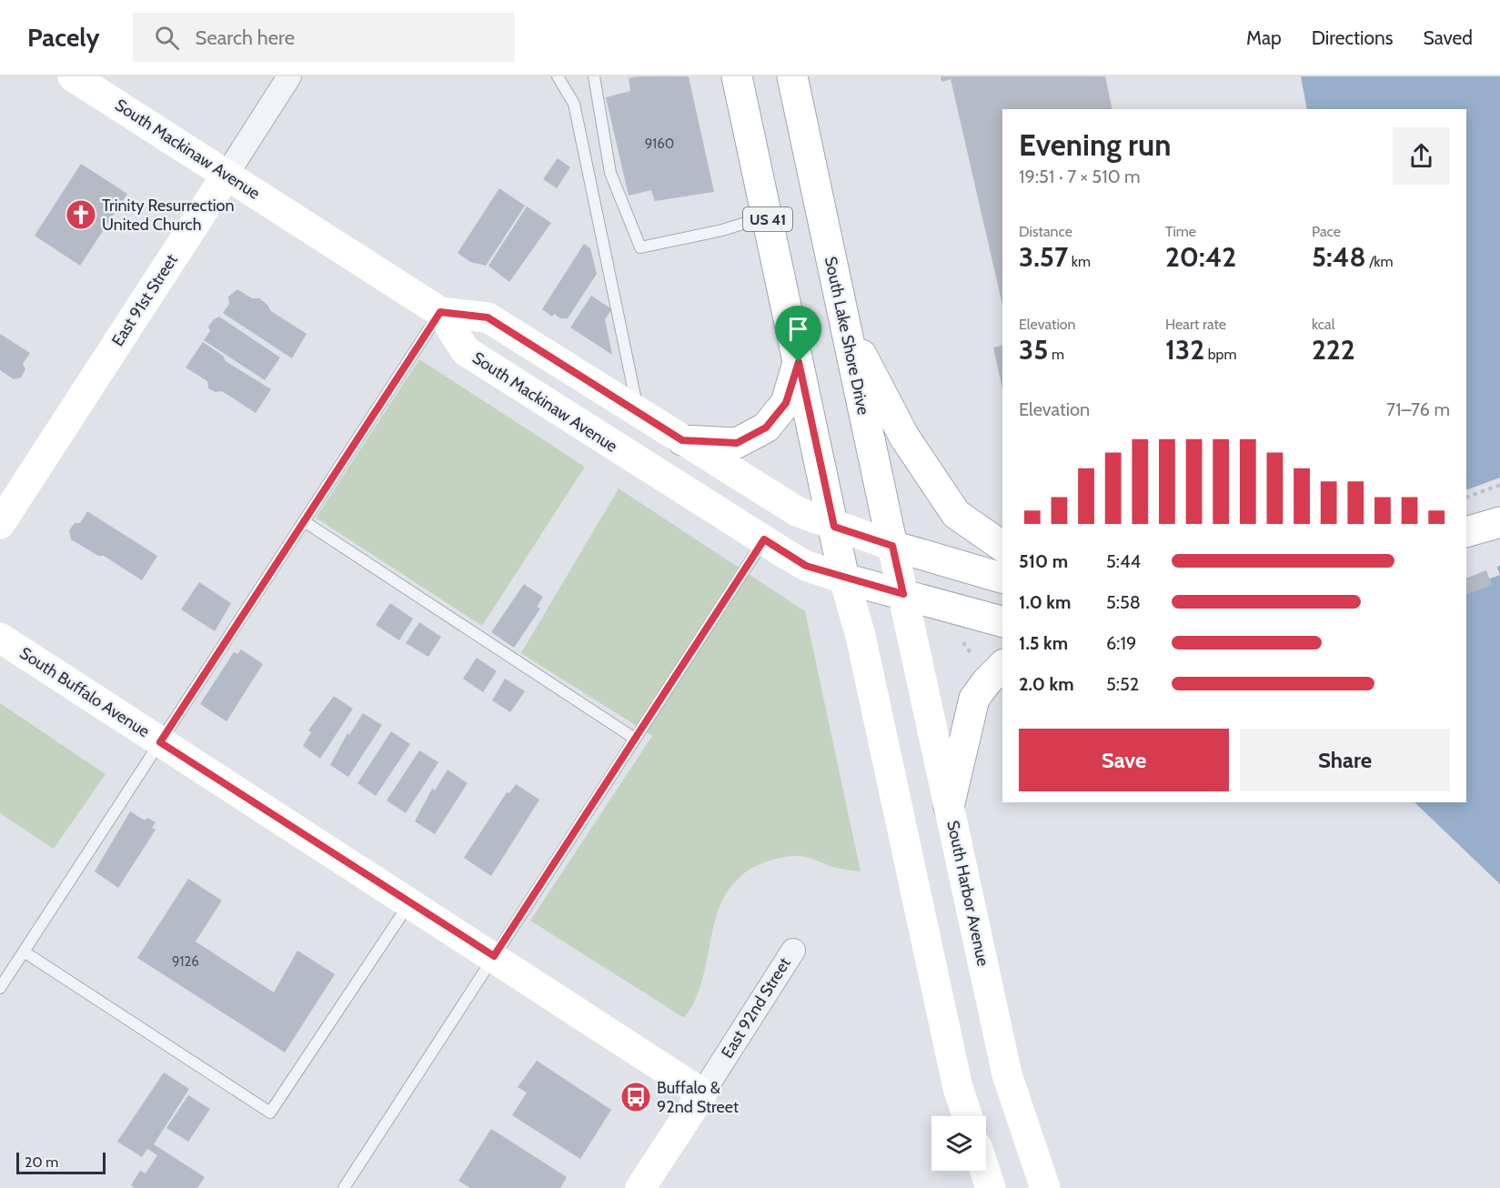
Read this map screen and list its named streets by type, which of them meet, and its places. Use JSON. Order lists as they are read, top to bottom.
{
  "streets": {
    "main road": [
      "South Mackinaw Avenue",
      "US 41",
      "East 91st Street",
      "South Lake Shore Drive",
      "South Buffalo Avenue",
      "South Harbor Avenue",
      "East 92nd Street"
    ]
  },
  "crossings": [
    ["South Mackinaw Avenue", "US 41"],
    ["South Mackinaw Avenue", "East 91st Street"],
    ["South Mackinaw Avenue", "South Lake Shore Drive"],
    ["South Mackinaw Avenue", "South Harbor Avenue"],
    ["South Lake Shore Drive", "South Harbor Avenue"],
    ["South Buffalo Avenue", "East 92nd Street"]
  ],
  "places": {
    "church": ["Trinity Resurrection United Church"],
    "bus stop": ["Buffalo & 92nd Street"]
  },
  "house_numbers": ["9160", "9126"],
  "scale_bar": "20 m",
  "page": {
    "header": "Pacely",
    "search": "Search here",
    "nav": ["Map", "Directions", "Saved"],
    "heading": ["Evening run", "19:51 · 7 × 510 m"],
    "stats": [
      ["Distance", "3.57 km"],
      ["Time", "20:42"],
      ["Pace", "5:48 /km"],
      ["Elevation", "35 m"],
      ["Heart rate", "132 bpm"],
      ["kcal", "222"]
    ],
    "chart": ["Elevation", "71–76 m"],
    "list": [
      {
        "name": "510 m",
        "note": "5:44"
      },
      {
        "name": "1.0 km",
        "note": "5:58"
      },
      {
        "name": "1.5 km",
        "note": "6:19"
      },
      {
        "name": "2.0 km",
        "note": "5:52"
      }
    ],
    "buttons": ["Save", "Share"],
    "scale": "20 m"
  }
}
